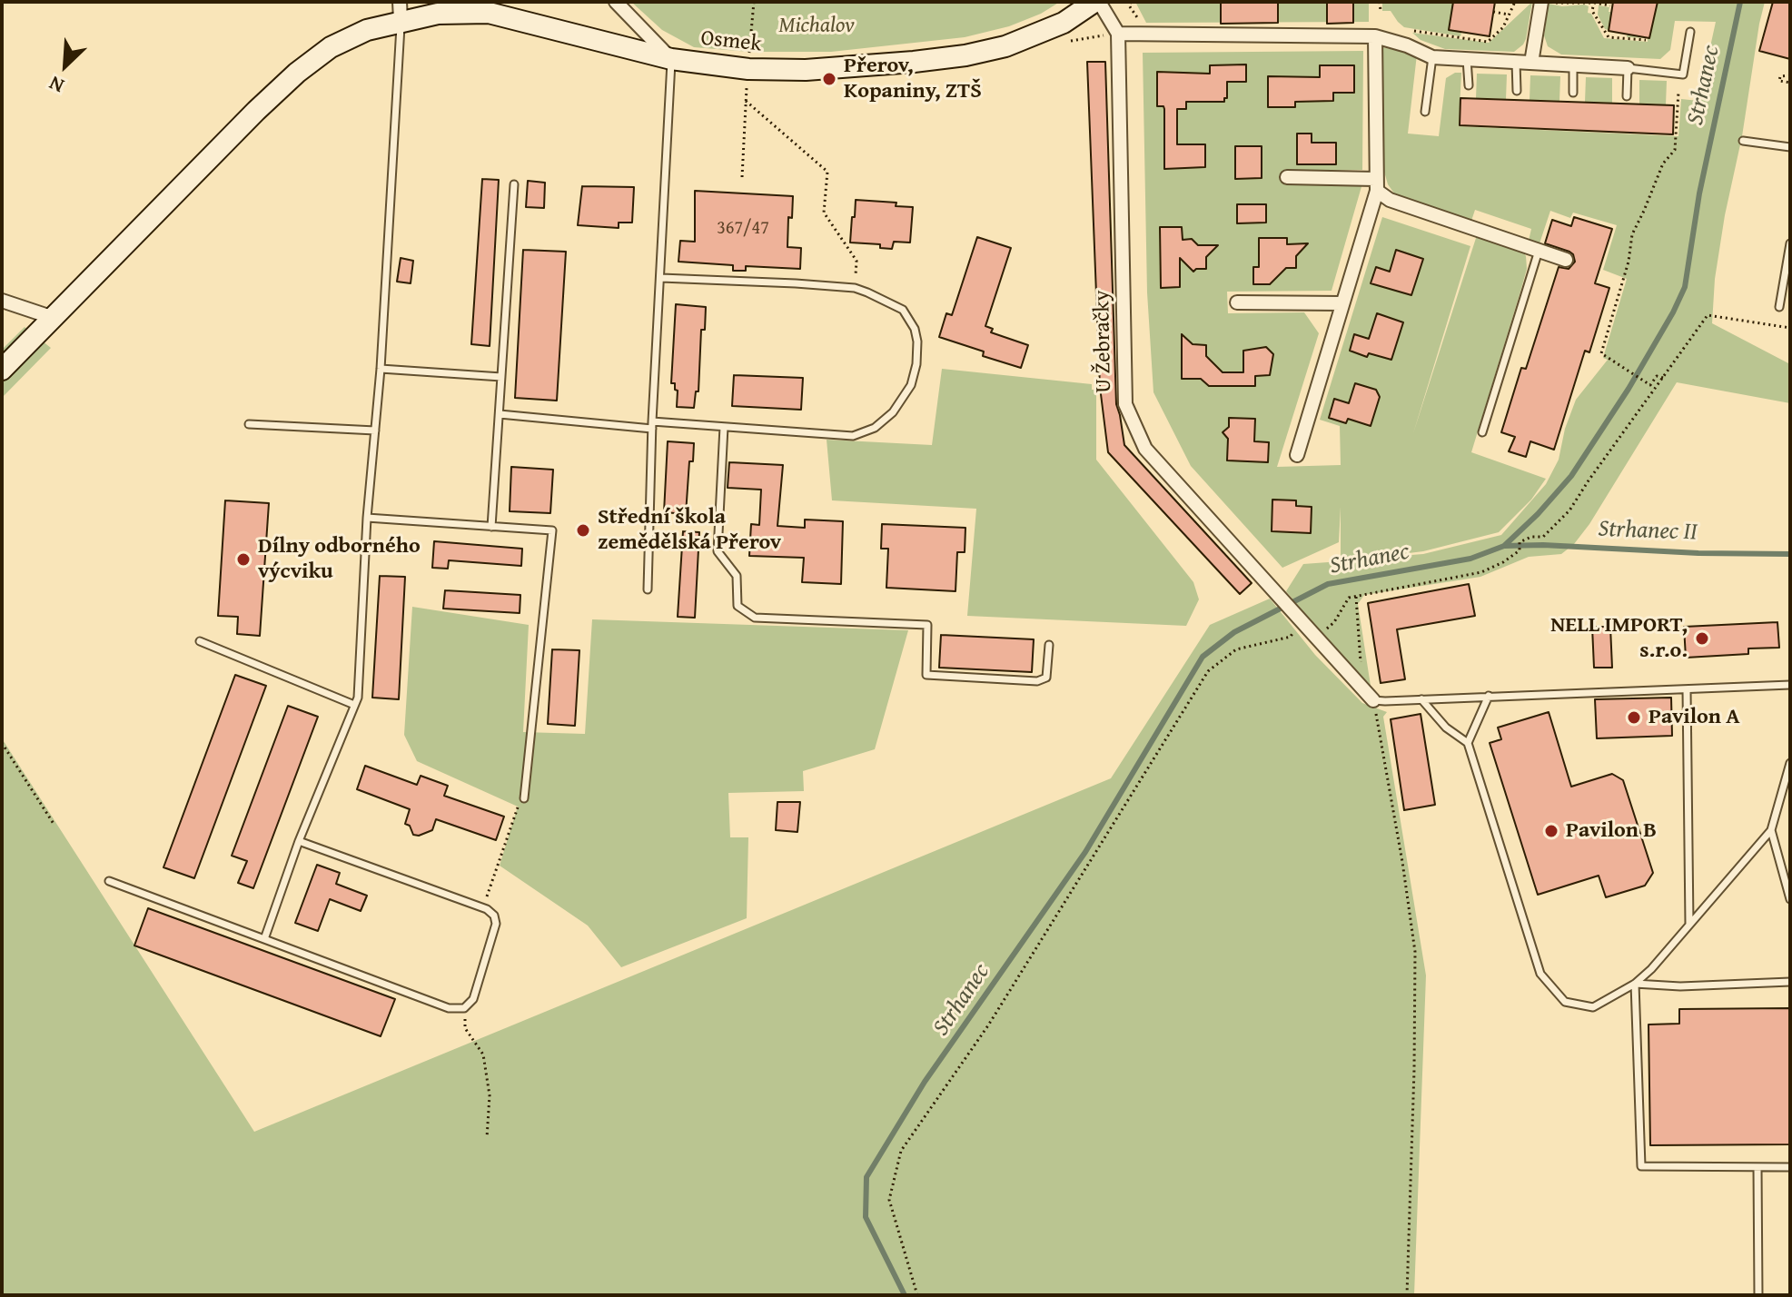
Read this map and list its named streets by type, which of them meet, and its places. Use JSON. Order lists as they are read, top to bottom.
{
  "streets": {
    "street": ["Osmek", "U Žebračky"]
  },
  "crossings": [
    ["Osmek", "U Žebračky"]
  ],
  "water": ["Strhanec", "Strhanec II"],
  "parks": ["Michalov"],
  "places": [
    "Přerov, Kopaniny, ZTŠ",
    "Střední škola zemědělská Přerov",
    "Dílny odborného výcviku",
    "NELL IMPORT, s.r.o.",
    "Pavilon A",
    "Pavilon B"
  ],
  "house_numbers": ["367/47"],
  "north": "bottom left"
}
